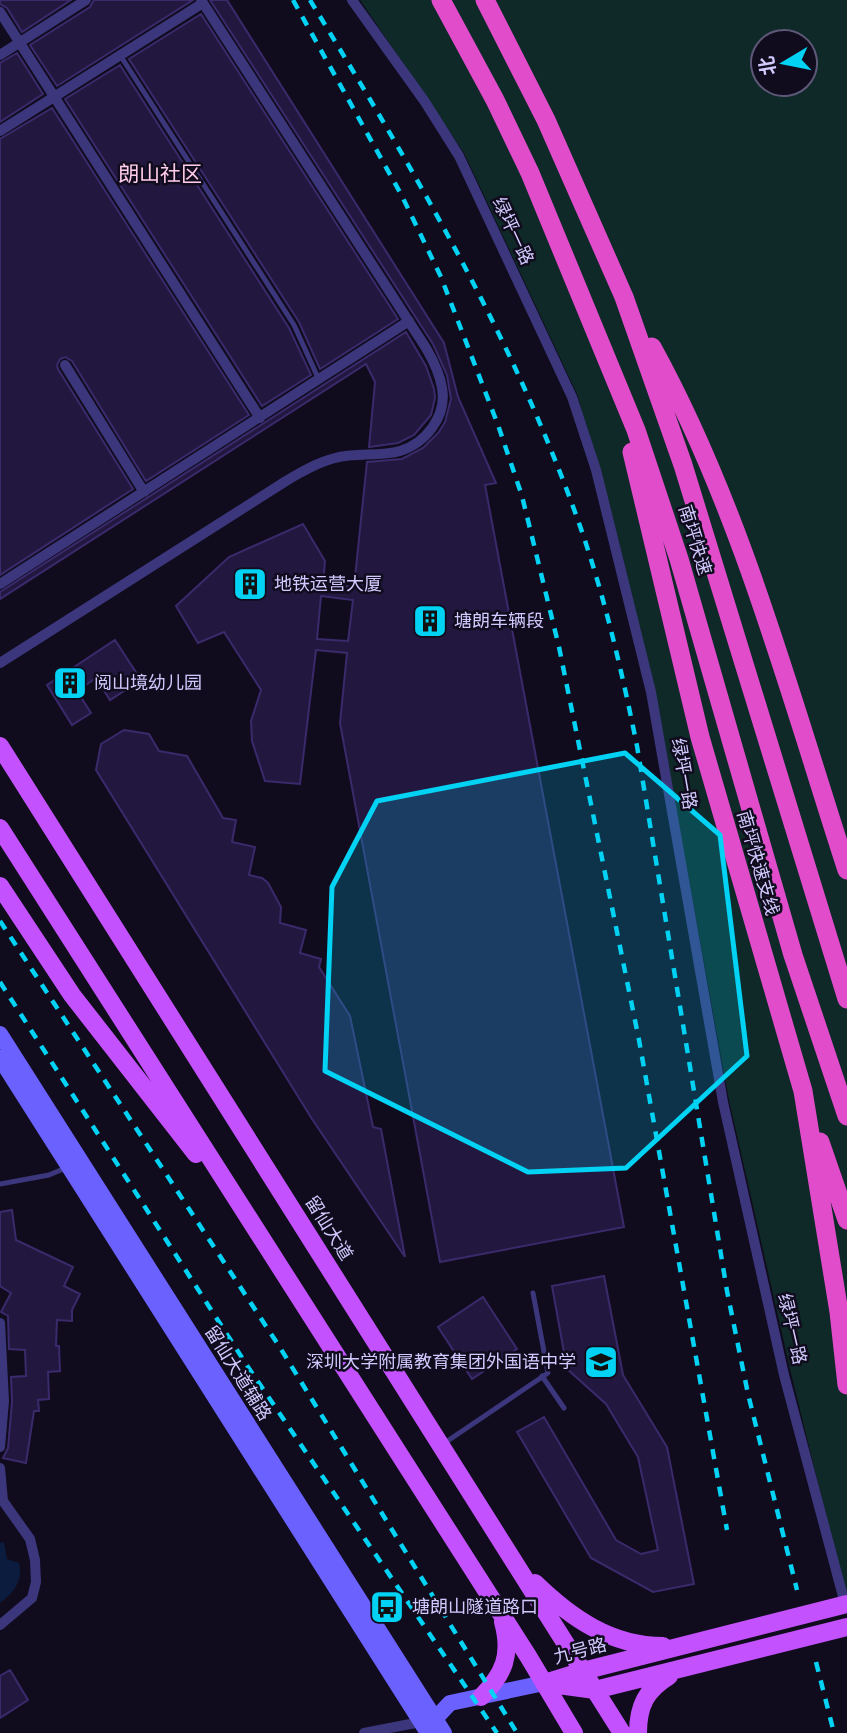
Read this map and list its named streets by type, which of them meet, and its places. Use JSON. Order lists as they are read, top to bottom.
{
  "streets": {
    "highway": ["南坪快速", "南坪快速支线"],
    "main road": ["留仙大道", "留仙大道辅路", "九号路"],
    "street": ["绿坪一路"]
  },
  "crossings": [
    ["绿坪一路", "九号路"],
    ["南坪快速", "南坪快速支线"],
    ["留仙大道", "九号路"]
  ],
  "districts": ["朗山社区"],
  "places": {
    "building": ["地铁运营大厦", "塘朗车辆段", "阅山境幼儿园"],
    "school or university": ["深圳大学附属教育集团外国语中学"],
    "bus stop": ["塘朗山隧道路口"]
  },
  "north": "left"
}
